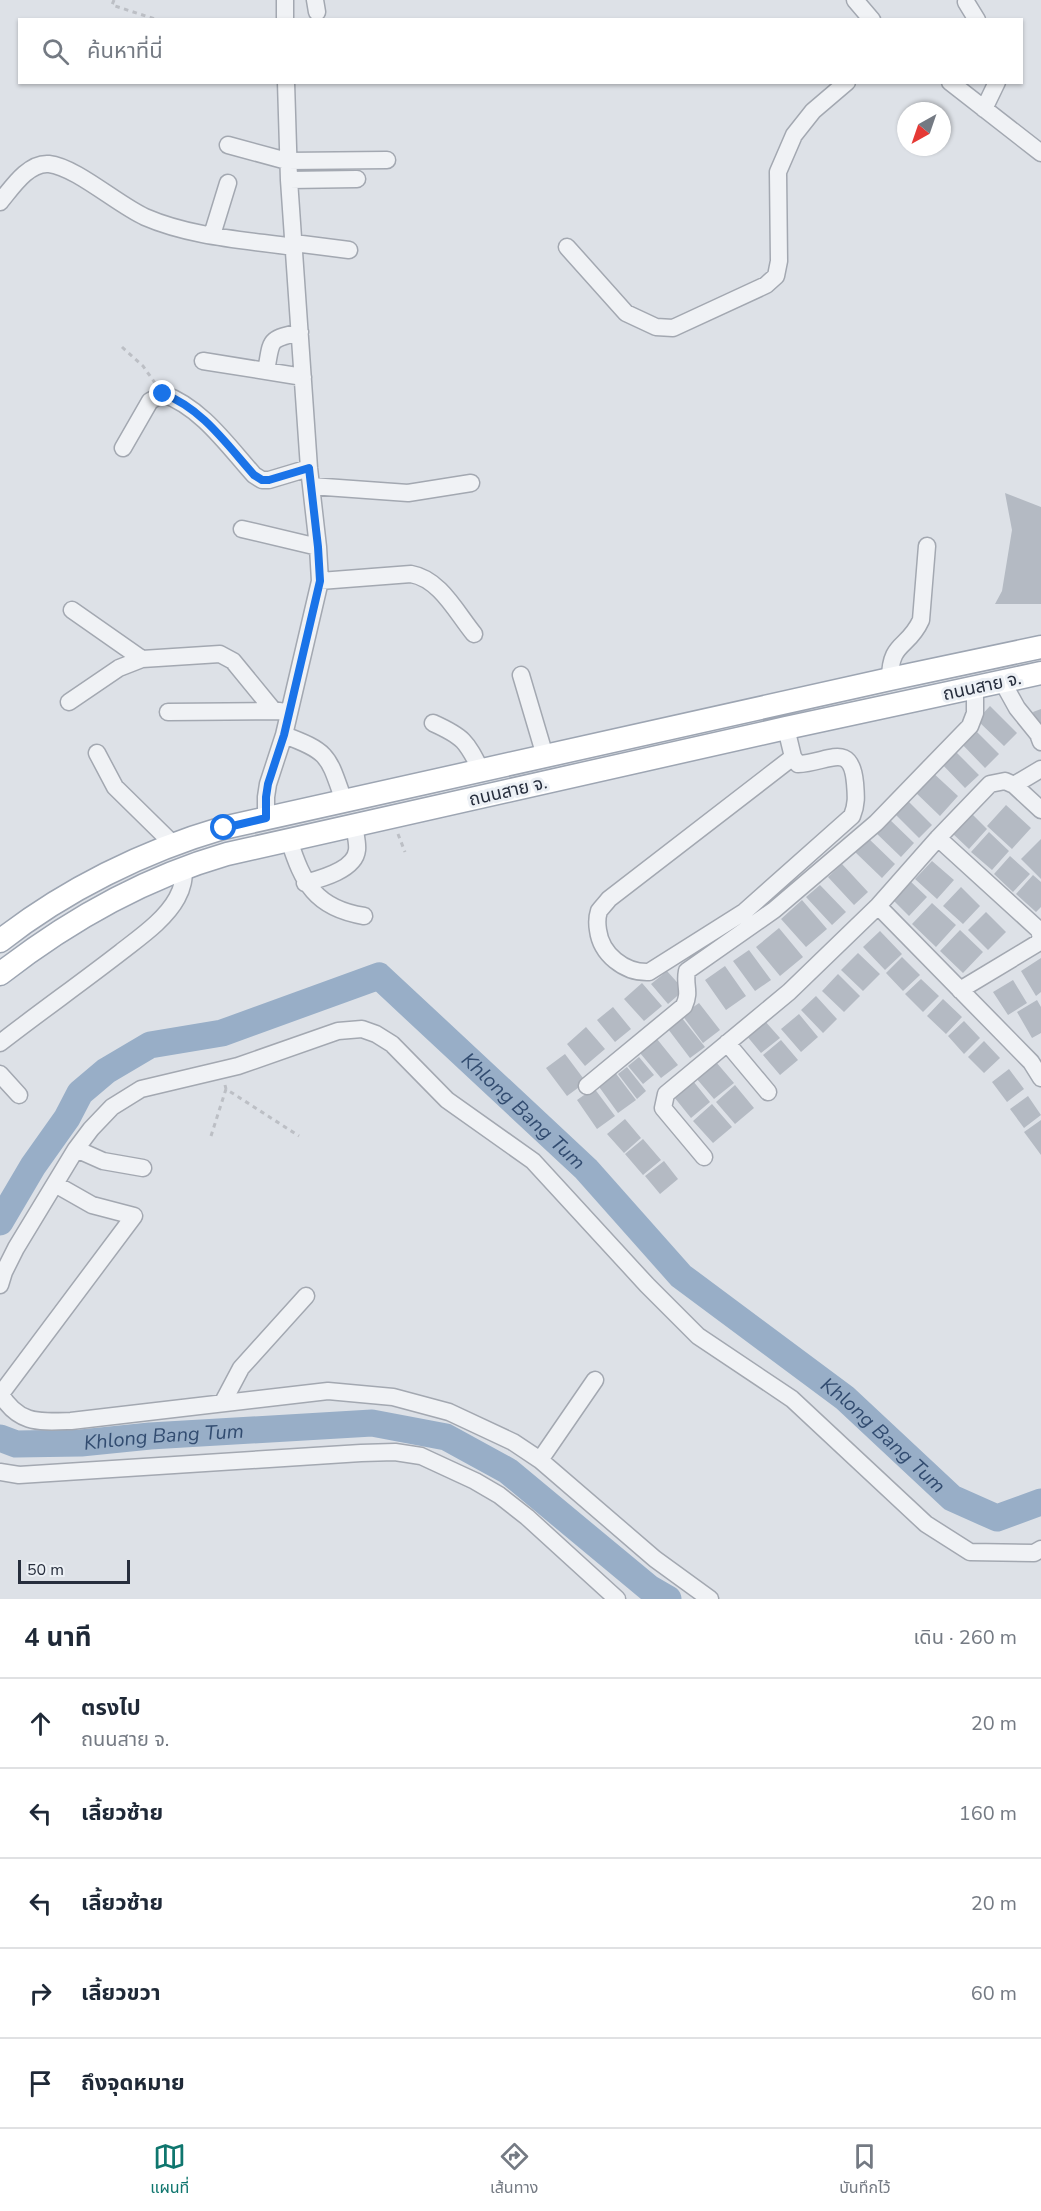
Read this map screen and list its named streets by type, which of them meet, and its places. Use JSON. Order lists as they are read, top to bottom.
{
  "streets": {
    "main road": ["ถนนสาย จ."]
  },
  "water": ["Khlong Bang Tum"],
  "scale_bar": "50 m",
  "north": "bottom left",
  "page": {
    "search": "ค้นหาที่นี่",
    "scale": "50 m",
    "heading": ["4 นาที", "เดิน · 260 m"],
    "list": [
      ["ตรงไป", "ถนนสาย จ.", "20 m"],
      ["เลี้ยวซ้าย", "160 m"],
      ["เลี้ยวซ้าย", "20 m"],
      ["เลี้ยวขวา", "60 m"],
      "ถึงจุดหมาย"
    ],
    "nav": ["แผนที่", "เส้นทาง", "บันทึกไว้"]
  }
}
